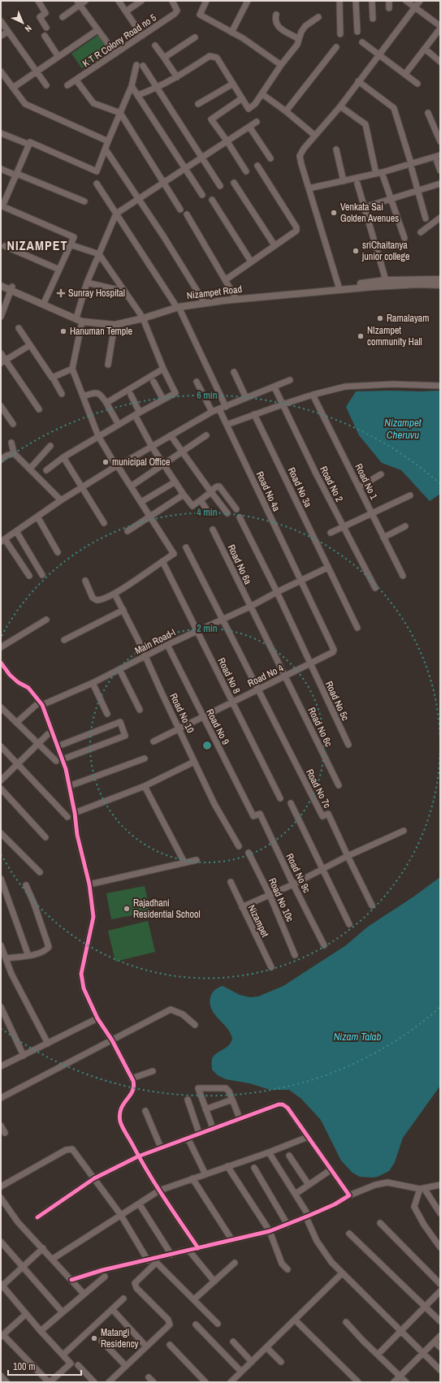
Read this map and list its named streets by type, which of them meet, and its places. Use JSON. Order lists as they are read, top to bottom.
{
  "streets": {
    "main road": ["Nizampet Road"],
    "street": [
      "K T R Colony Road no 5",
      "Road No 1",
      "Road No 2",
      "Road No 3a",
      "Road No 4a",
      "Road No 6a",
      "Main Road-I",
      "Road No 8",
      "Road No 4",
      "Road No 5c",
      "Road No 10",
      "Road No 9",
      "Road No 6c",
      "Road No 7c",
      "Road No 9c",
      "Road No 10c",
      "Nizampet"
    ]
  },
  "crossings": [
    ["Road No 3a", "Main Road-I"],
    ["Road No 4a", "Main Road-I"],
    ["Road No 4a", "Road No 4"],
    ["Road No 6a", "Main Road-I"],
    ["Road No 6a", "Road No 4"],
    ["Road No 6a", "Road No 6c"],
    ["Main Road-I", "Road No 8"],
    ["Main Road-I", "Road No 5c"],
    ["Main Road-I", "Road No 10"],
    ["Main Road-I", "Road No 9"],
    ["Road No 8", "Road No 4"],
    ["Road No 4", "Road No 5c"],
    ["Road No 4", "Road No 10"],
    ["Road No 4", "Road No 9"],
    ["Road No 4", "Road No 6c"],
    ["Road No 4", "Road No 7c"],
    ["Road No 9", "Road No 9c"]
  ],
  "districts": ["NIZAMPET"],
  "water": ["Nizampet Cheruvu", "Nizam Talab"],
  "places": {
    "other": [
      "Venkata Sai Golden Avenues",
      "sriChaitanya junior college",
      "Ramalayam",
      "Hanuman Temple",
      "NIzampet community Hall",
      "municipal Office",
      "Rajadhani Residential School",
      "Matangi Residency"
    ],
    "health": ["Sunray Hospital"]
  },
  "scale_bar": "100 m",
  "north": "bottom right",
  "rings": ["6 min", "4 min", "2 min"]
}
